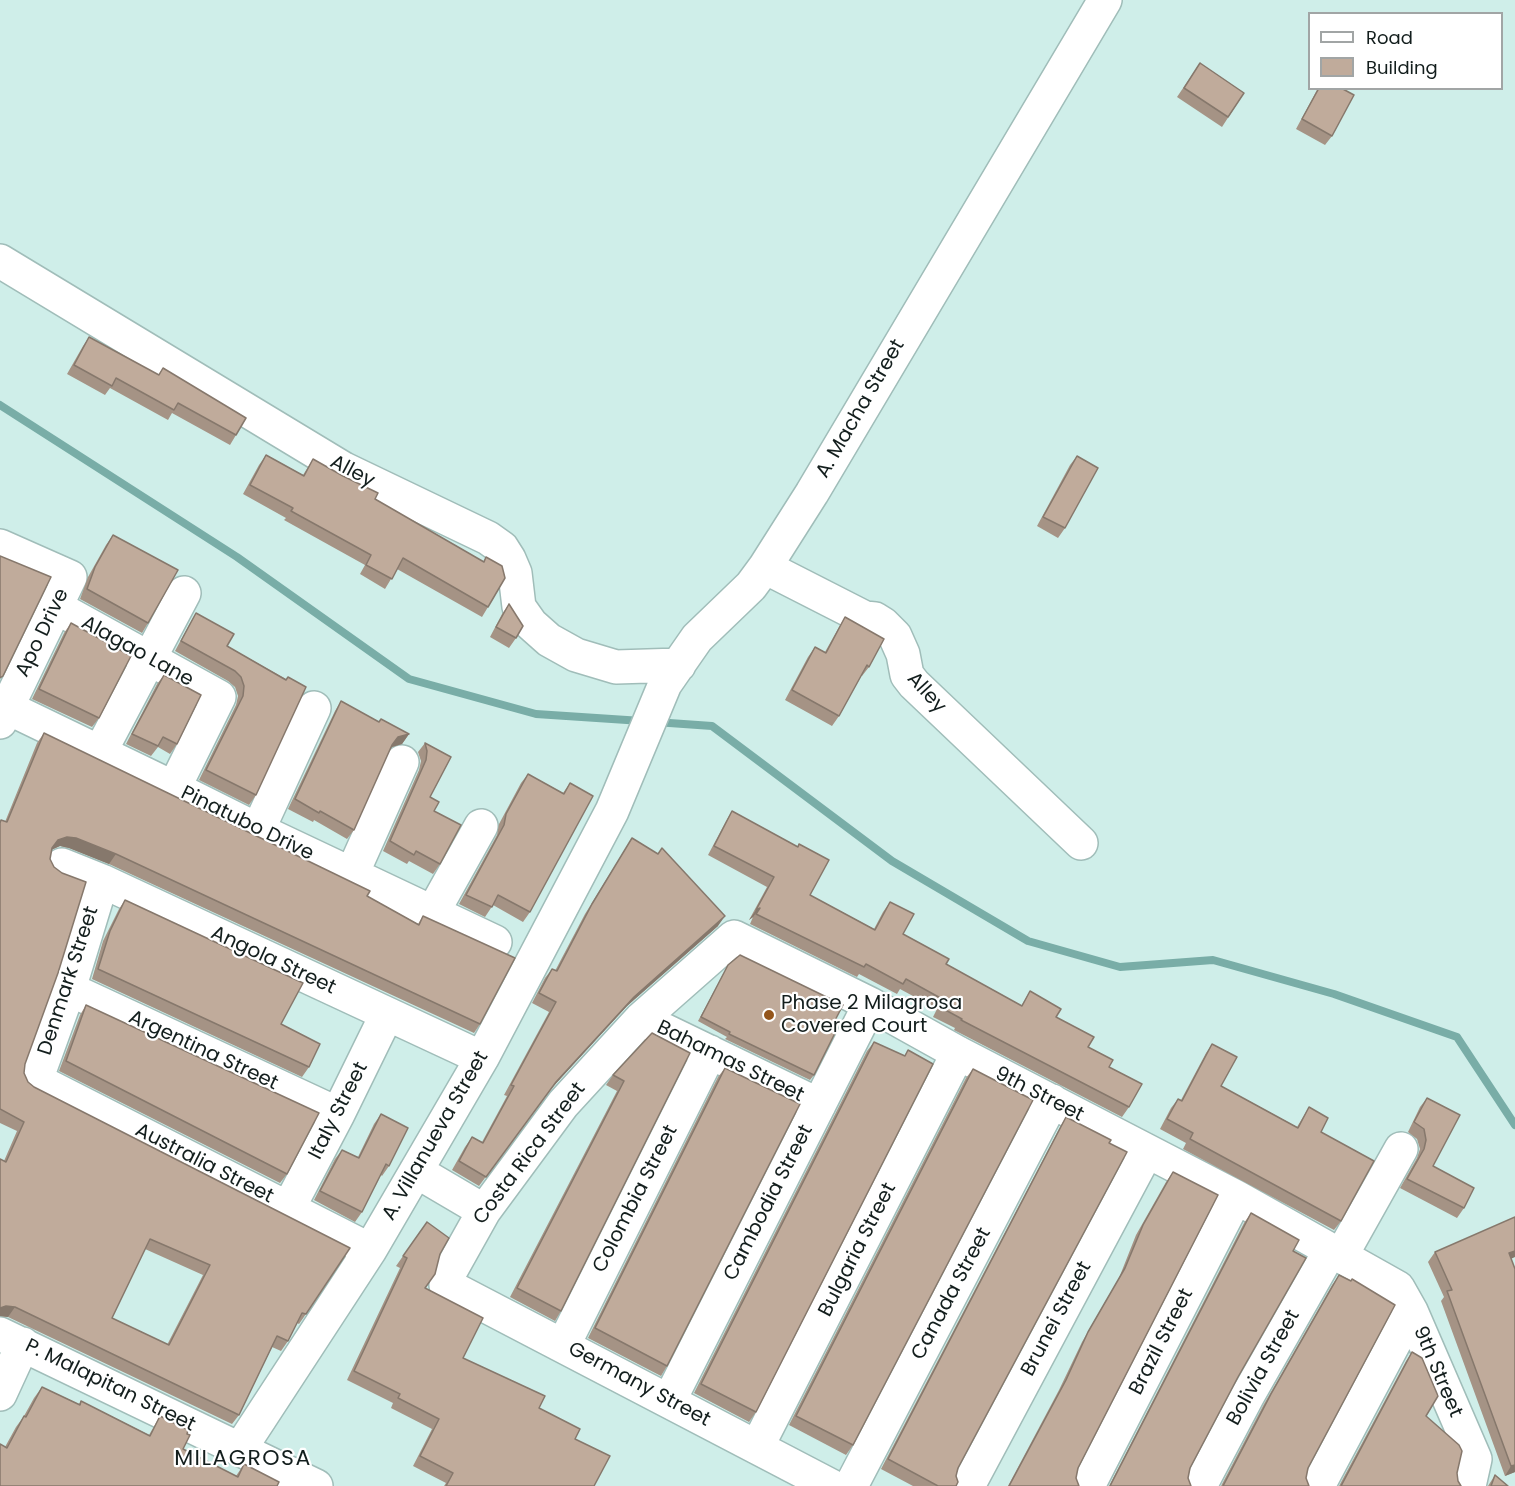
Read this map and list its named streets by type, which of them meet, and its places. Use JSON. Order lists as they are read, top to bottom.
{
  "streets": {
    "street": [
      "A. Macha Street",
      "Alley",
      "Apo Drive",
      "Alagao Lane",
      "Pinatubo Drive",
      "Angola Street",
      "Denmark Street",
      "Argentina Street",
      "Bahamas Street",
      "9th Street",
      "Italy Street",
      "A. Villanueva Street",
      "Costa Rica Street",
      "Australia Street",
      "Colombia Street",
      "Cambodia Street",
      "Bulgaria Street",
      "Canada Street",
      "Brunei Street",
      "Brazil Street",
      "Bolivia Street",
      "Germany Street",
      "P. Malapitan Street"
    ]
  },
  "crossings": [
    ["A. Macha Street", "Alley"],
    ["A. Macha Street", "A. Villanueva Street"],
    ["Apo Drive", "Alagao Lane"],
    ["Apo Drive", "Pinatubo Drive"],
    ["Alagao Lane", "Pinatubo Drive"],
    ["Angola Street", "Denmark Street"],
    ["Angola Street", "Italy Street"],
    ["Angola Street", "A. Villanueva Street"],
    ["Denmark Street", "Argentina Street"],
    ["Denmark Street", "Australia Street"],
    ["Argentina Street", "Italy Street"],
    ["Bahamas Street", "Costa Rica Street"],
    ["Bahamas Street", "Colombia Street"],
    ["Bahamas Street", "Cambodia Street"],
    ["9th Street", "Costa Rica Street"],
    ["9th Street", "Cambodia Street"],
    ["9th Street", "Bulgaria Street"],
    ["9th Street", "Canada Street"],
    ["9th Street", "Brunei Street"],
    ["9th Street", "Brazil Street"],
    ["9th Street", "Bolivia Street"],
    ["Italy Street", "Australia Street"],
    ["A. Villanueva Street", "Australia Street"],
    ["A. Villanueva Street", "P. Malapitan Street"],
    ["Costa Rica Street", "Germany Street"],
    ["Colombia Street", "Germany Street"],
    ["Cambodia Street", "Germany Street"],
    ["Bulgaria Street", "Germany Street"]
  ],
  "districts": ["MILAGROSA"],
  "places": ["Phase 2 Milagrosa Covered Court"],
  "legend": ["Road", "Building"]
}
